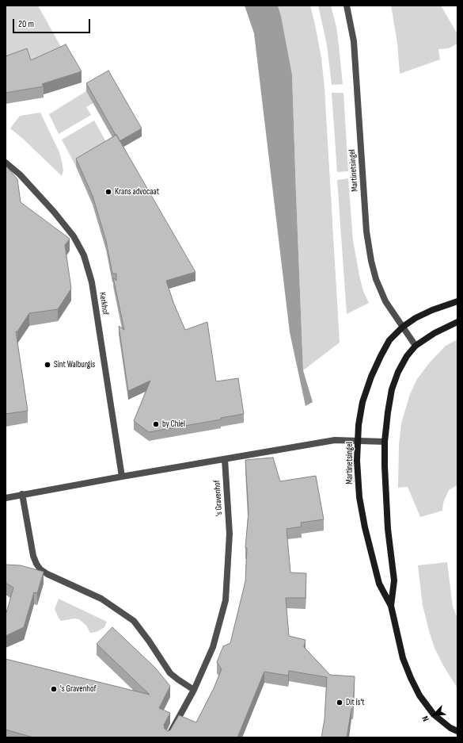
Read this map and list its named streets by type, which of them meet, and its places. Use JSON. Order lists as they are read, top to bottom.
{
  "streets": {
    "street": ["Martinetsingel", "Kerkhof", "'s Gravenhof"]
  },
  "places": [
    "Krans advocaat",
    "Sint Walburgis",
    "by Chiel",
    "'s Gravenhof",
    "Dit is't"
  ],
  "scale_bar": "20 m",
  "north": "bottom left"
}
